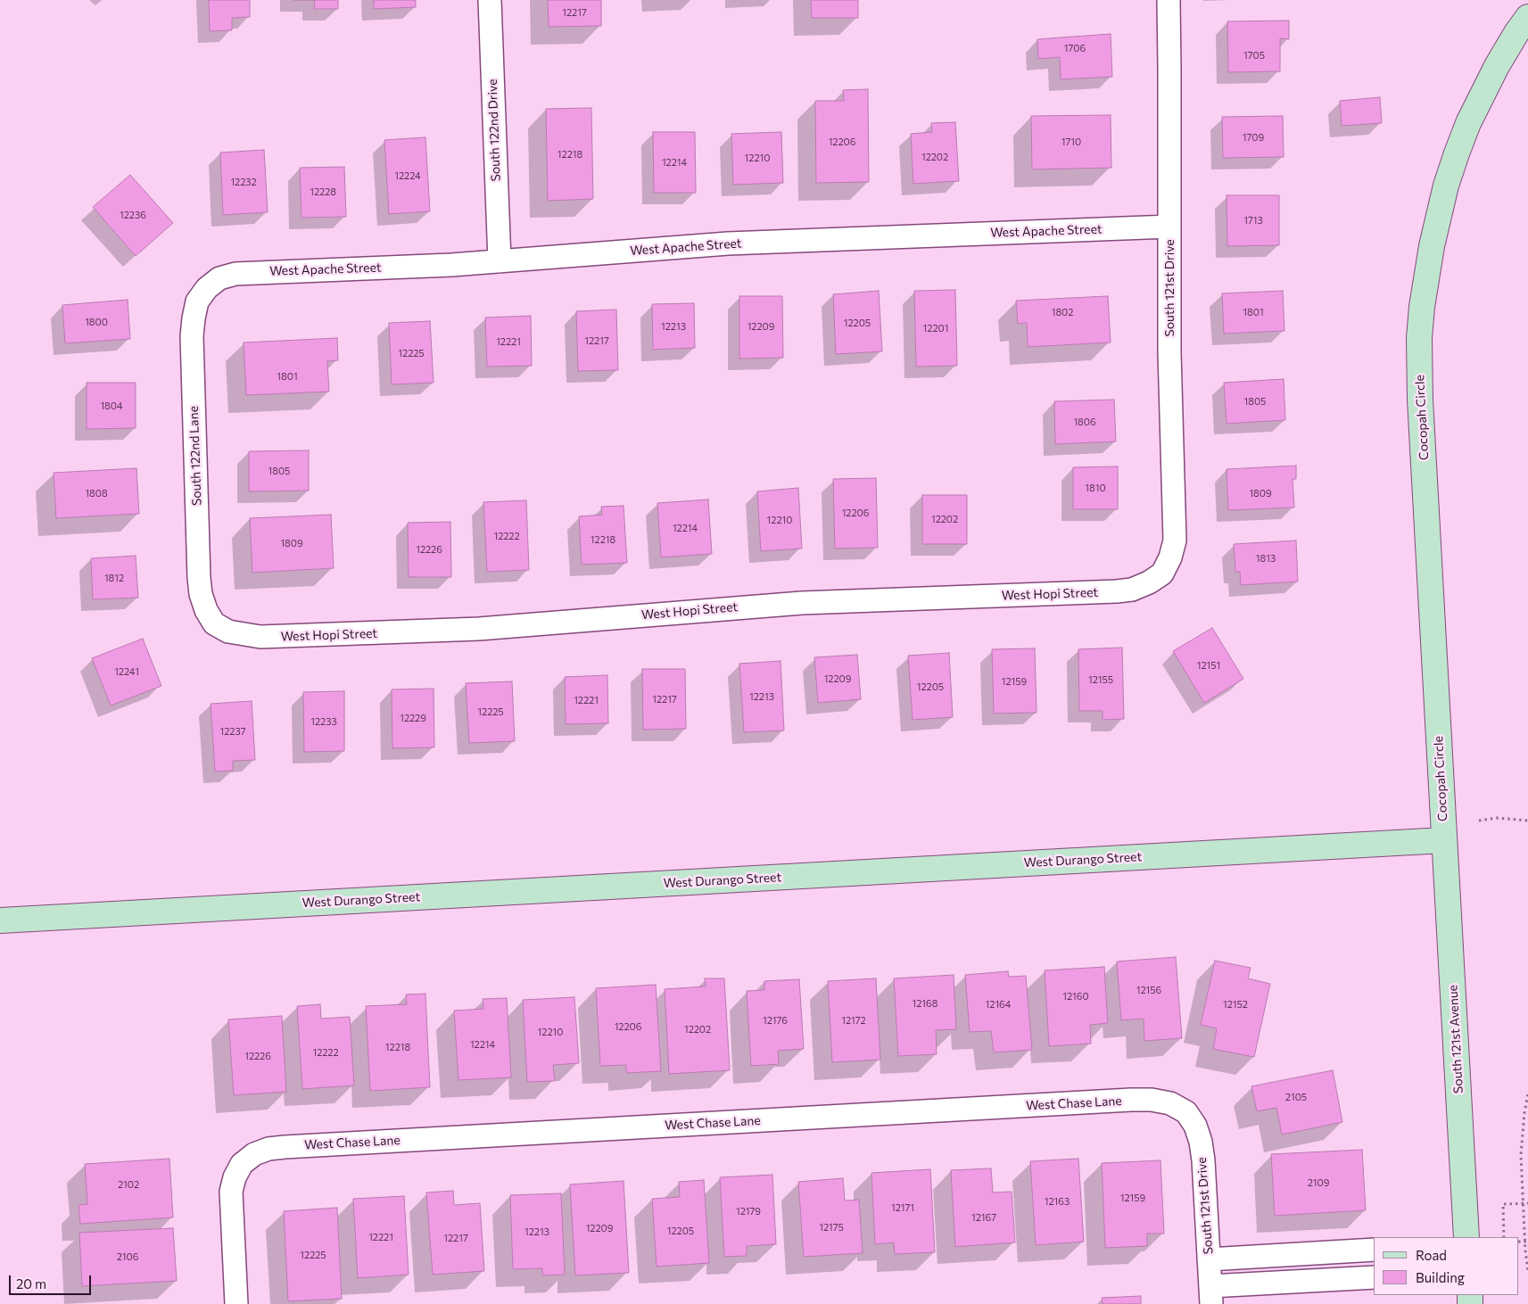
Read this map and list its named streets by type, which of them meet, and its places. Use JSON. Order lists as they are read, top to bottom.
{
  "streets": {
    "street": [
      "South 122nd Drive",
      "West Apache Street",
      "South 121st Drive",
      "Cocopah Circle",
      "South 122nd Lane",
      "West Hopi Street",
      "West Durango Street",
      "South 121st Avenue",
      "West Chase Lane"
    ]
  },
  "crossings": [
    ["South 122nd Drive", "West Apache Street"],
    ["West Apache Street", "South 121st Drive"],
    ["West Apache Street", "South 122nd Lane"],
    ["South 121st Drive", "West Hopi Street"],
    ["South 121st Drive", "West Chase Lane"],
    ["Cocopah Circle", "West Durango Street"],
    ["Cocopah Circle", "South 121st Avenue"],
    ["South 122nd Lane", "West Hopi Street"],
    ["West Durango Street", "South 121st Avenue"]
  ],
  "house_numbers": [
    "12217",
    "1706",
    "1705",
    "1709",
    "12206",
    "1710",
    "12218",
    "12202",
    "12210",
    "12214",
    "12224",
    "12232",
    "12228",
    "12236",
    "1713",
    "1802",
    "1801",
    "1800",
    "12205",
    "12213",
    "12209",
    "12201",
    "12217",
    "12221",
    "12225",
    "1801",
    "1805",
    "1804",
    "1806",
    "1805",
    "1810",
    "1808",
    "1809",
    "12206",
    "12202",
    "12210",
    "12214",
    "12222",
    "12218",
    "1809",
    "12226",
    "1813",
    "1812",
    "12151",
    "12241",
    "12209",
    "12155",
    "12159",
    "12205",
    "12213",
    "12217",
    "12221",
    "12225",
    "12229",
    "12233",
    "12237",
    "12156",
    "12160",
    "12168",
    "12164",
    "12152",
    "12176",
    "12172",
    "12206",
    "12202",
    "12210",
    "12214",
    "12218",
    "12222",
    "12226",
    "2105",
    "2109",
    "2102",
    "12159",
    "12163",
    "12171",
    "12179",
    "12167",
    "12175",
    "12209",
    "12205",
    "12213",
    "12221",
    "12217",
    "12225",
    "2106"
  ],
  "legend": ["Road", "Building"],
  "scale_bar": "20 m"
}
